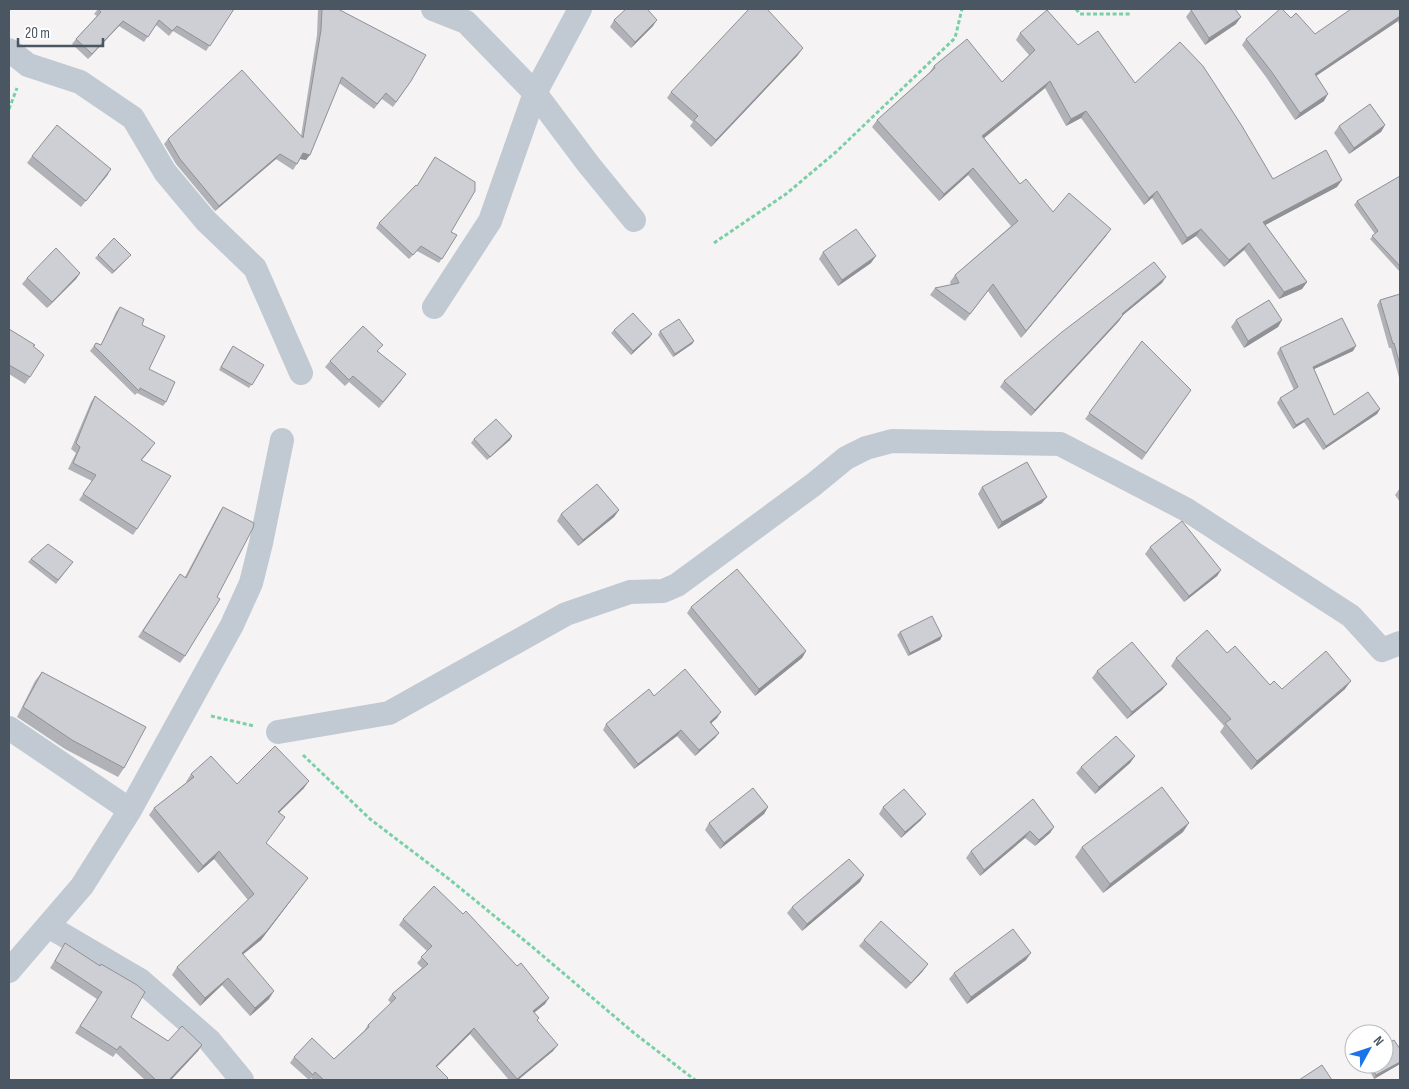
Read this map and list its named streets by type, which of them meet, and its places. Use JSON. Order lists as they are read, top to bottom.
{
  "scale_bar": "20 m",
  "north": "top right"
}
